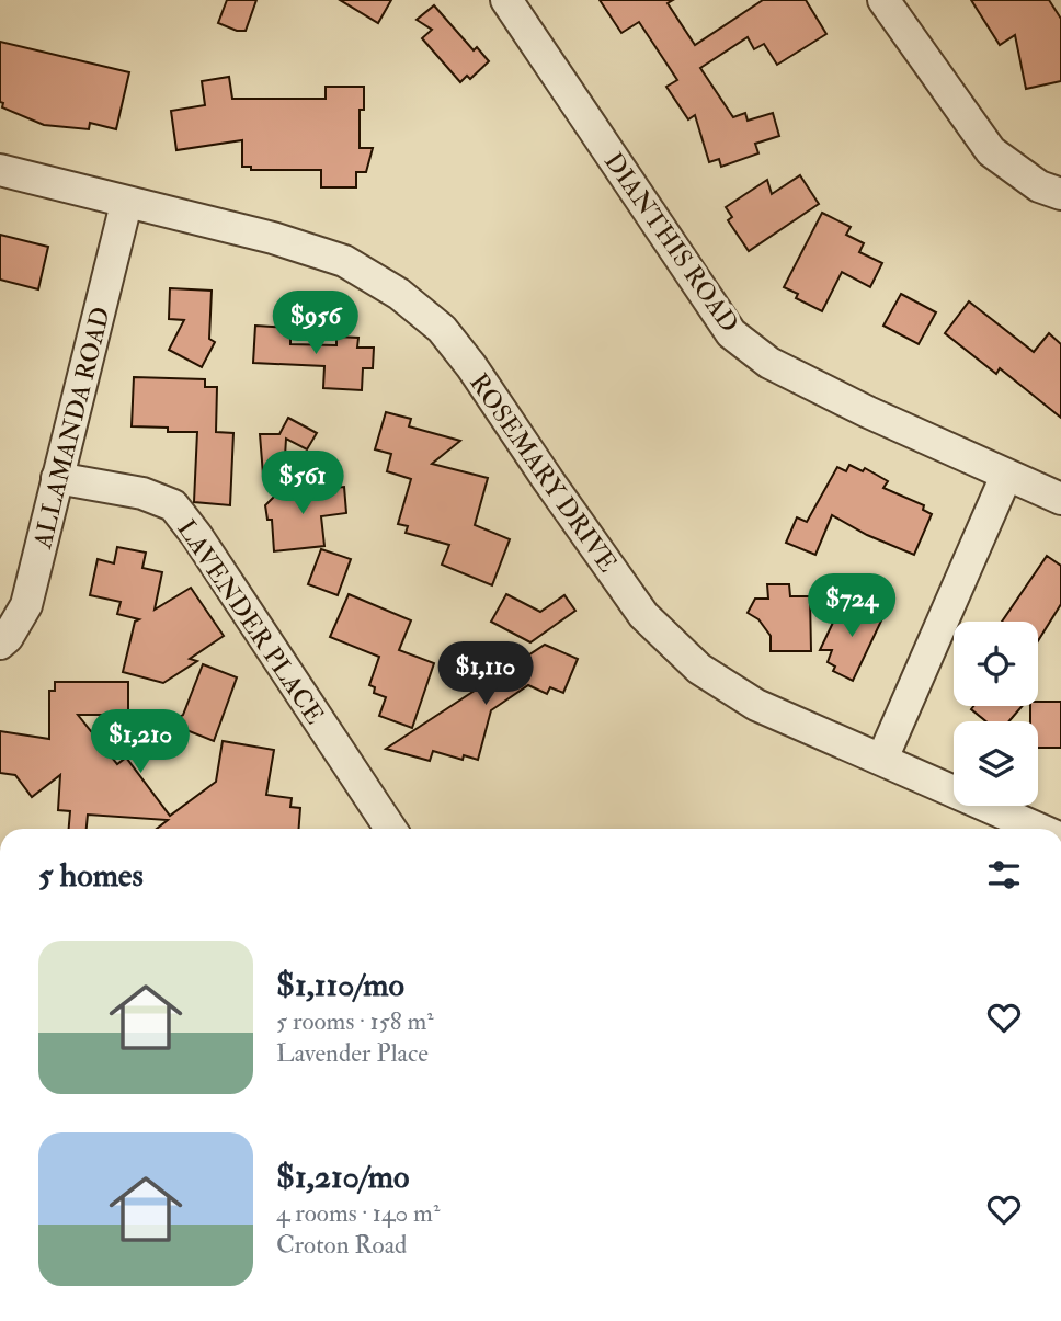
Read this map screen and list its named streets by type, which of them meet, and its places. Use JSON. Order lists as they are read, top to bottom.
{
  "streets": {
    "street": [
      "DIANTHIS ROAD",
      "ALLAMANDA ROAD",
      "ROSEMARY DRIVE",
      "LAVENDER PLACE"
    ]
  },
  "crossings": [
    ["ALLAMANDA ROAD", "ROSEMARY DRIVE"],
    ["ALLAMANDA ROAD", "LAVENDER PLACE"]
  ],
  "page": {
    "price": [
      "$956",
      "$561",
      "$724",
      "$1,110",
      "$1,210"
    ],
    "heading": "5 homes",
    "list": [
      {
        "name": "$1,110/mo",
        "note": "5 rooms · 158 m² · Lavender Place"
      },
      {
        "name": "$1,210/mo",
        "note": "4 rooms · 140 m² · Croton Road"
      }
    ]
  }
}
